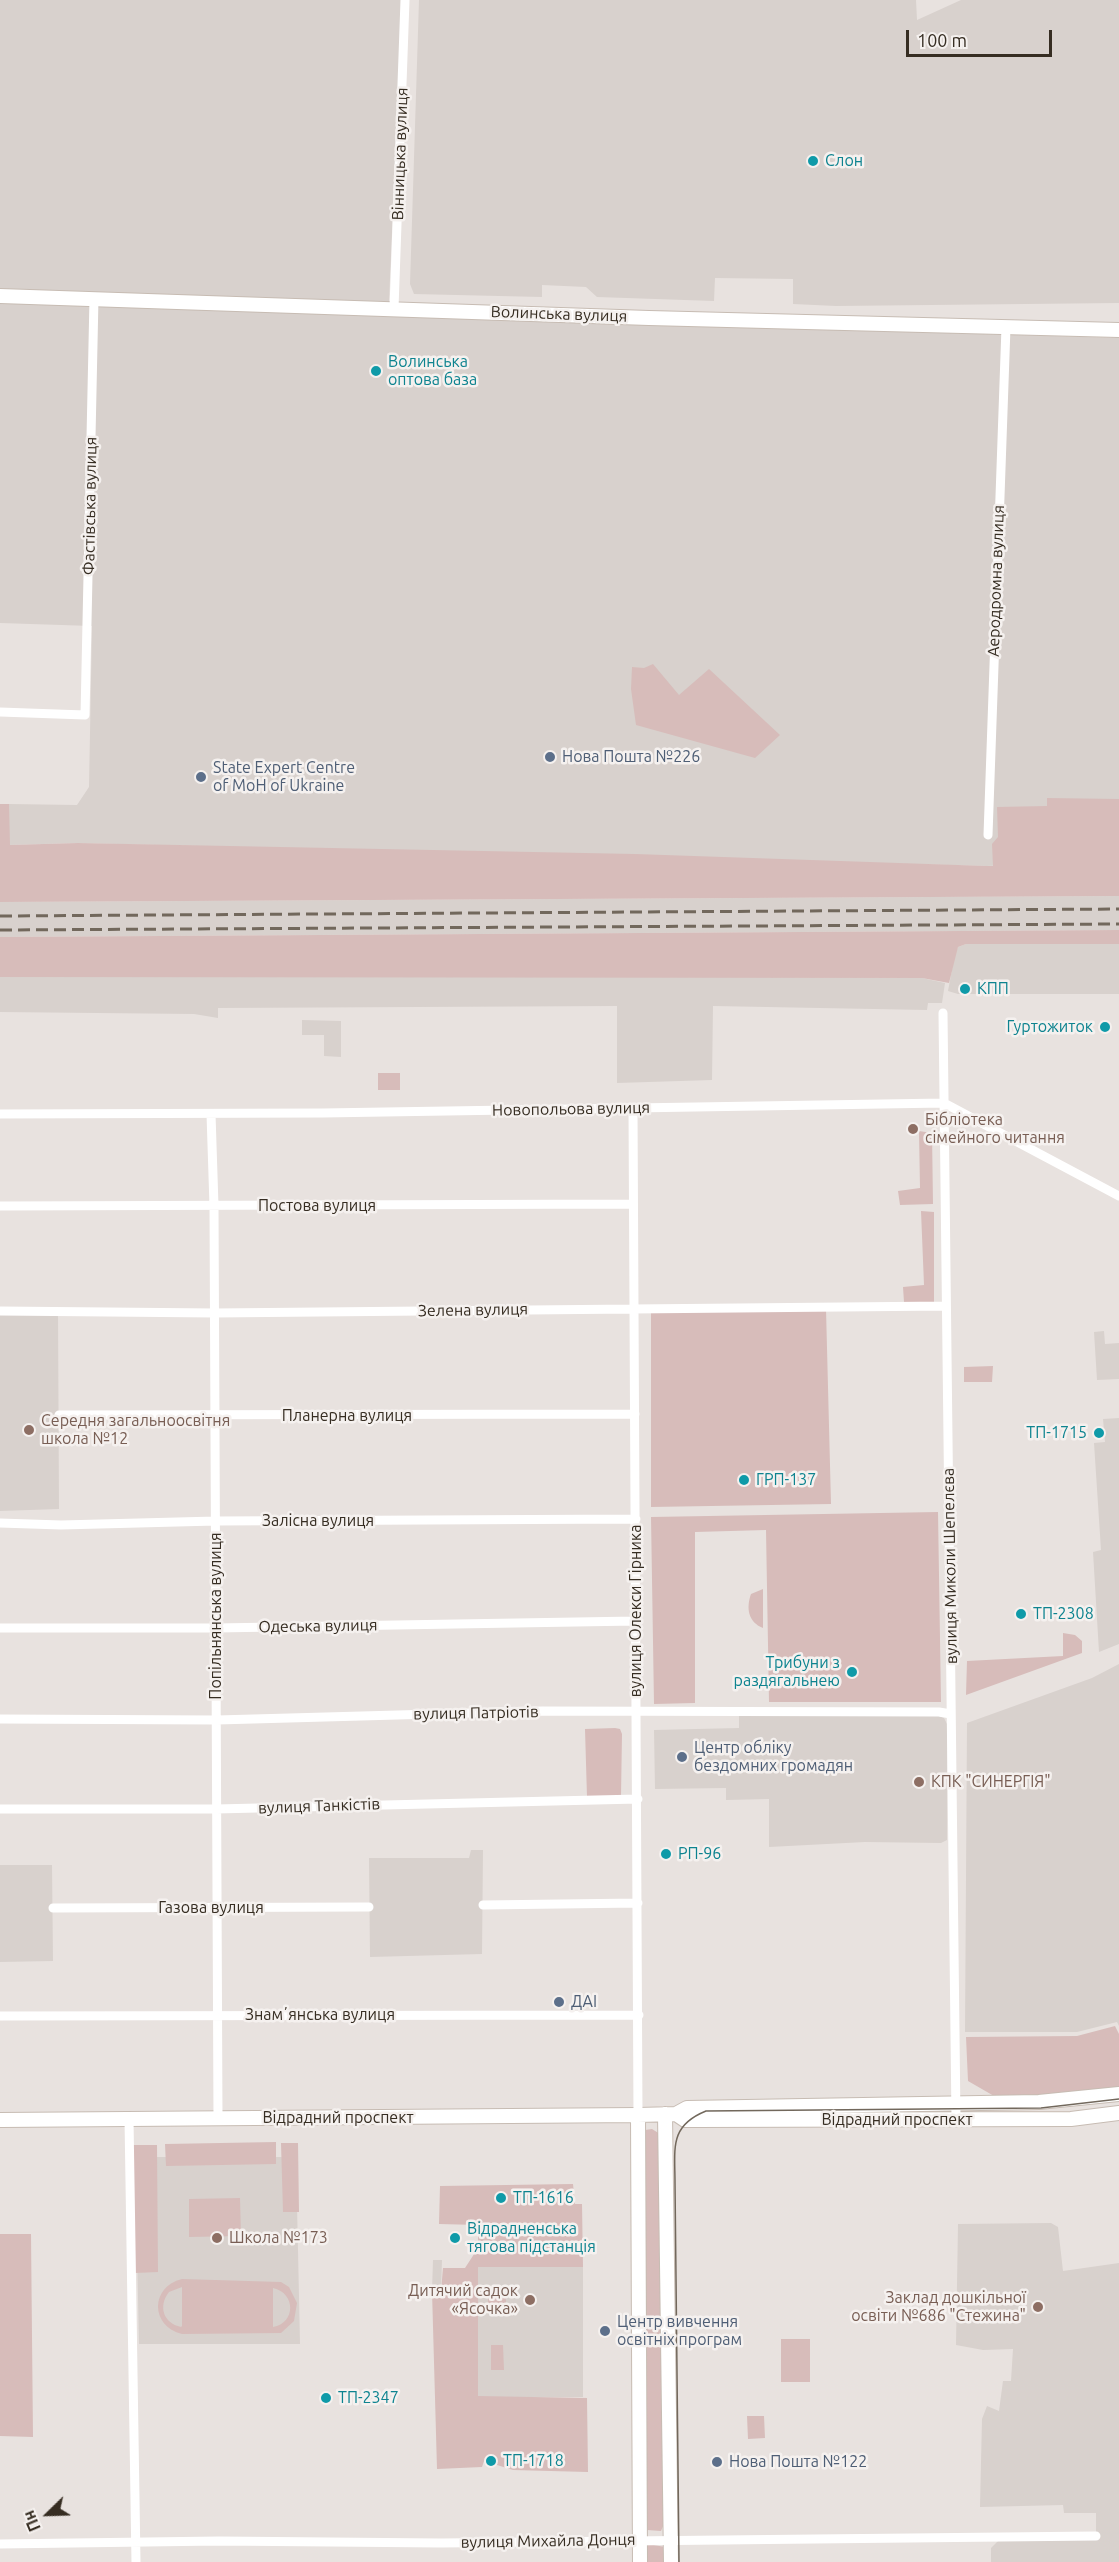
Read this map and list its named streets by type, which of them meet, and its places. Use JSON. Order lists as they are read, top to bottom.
{
  "streets": {
    "main road": ["Волинська вулиця", "Відрадний проспект"],
    "street": [
      "Вінницька вулиця",
      "Фастівська вулиця",
      "Аеродромна вулиця",
      "Новопольова вулиця",
      "Постова вулиця",
      "Зелена вулиця",
      "Планерна вулиця",
      "Залісна вулиця",
      "вулиця Миколи Шепелєва",
      "вулиця Олекси Гірника",
      "Попільнянська вулиця",
      "Одеська вулиця",
      "вулиця Патріотів",
      "вулиця Танкістів",
      "Газова вулиця",
      "Знамʼянська вулиця",
      "вулиця Михайла Донця"
    ]
  },
  "crossings": [
    ["Вінницька вулиця", "Волинська вулиця"],
    ["Волинська вулиця", "Фастівська вулиця"],
    ["Волинська вулиця", "Аеродромна вулиця"],
    ["Новопольова вулиця", "вулиця Миколи Шепелєва"],
    ["Новопольова вулиця", "вулиця Олекси Гірника"],
    ["Новопольова вулиця", "Попільнянська вулиця"],
    ["Постова вулиця", "вулиця Олекси Гірника"],
    ["Постова вулиця", "Попільнянська вулиця"],
    ["Зелена вулиця", "вулиця Миколи Шепелєва"],
    ["Зелена вулиця", "вулиця Олекси Гірника"],
    ["Зелена вулиця", "Попільнянська вулиця"],
    ["Планерна вулиця", "вулиця Олекси Гірника"],
    ["Планерна вулиця", "Попільнянська вулиця"],
    ["Залісна вулиця", "вулиця Олекси Гірника"],
    ["Залісна вулиця", "Попільнянська вулиця"],
    ["вулиця Миколи Шепелєва", "вулиця Патріотів"],
    ["вулиця Миколи Шепелєва", "Відрадний проспект"],
    ["вулиця Олекси Гірника", "Одеська вулиця"],
    ["вулиця Олекси Гірника", "вулиця Патріотів"],
    ["вулиця Олекси Гірника", "вулиця Танкістів"],
    ["вулиця Олекси Гірника", "Знамʼянська вулиця"],
    ["вулиця Олекси Гірника", "Відрадний проспект"],
    ["Попільнянська вулиця", "Одеська вулиця"],
    ["Попільнянська вулиця", "вулиця Патріотів"],
    ["Попільнянська вулиця", "вулиця Танкістів"],
    ["Попільнянська вулиця", "Газова вулиця"],
    ["Попільнянська вулиця", "Знамʼянська вулиця"],
    ["Попільнянська вулиця", "Відрадний проспект"]
  ],
  "places": [
    "Слон",
    "Волинська оптова база",
    "Нова Пошта №226",
    "State Expert Centre of MoH of Ukraine",
    "КПП",
    "Гуртожиток",
    "Бібліотека сімейного читання",
    "Середня загальноосвітня школа №12",
    "ТП-1715",
    "ГРП-137",
    "ТП-2308",
    "Трибуни з раздягальнею",
    "Центр обліку бездомних громадян",
    "КПК \"СИНЕРГІЯ\"",
    "РП-96",
    "ДАІ",
    "ТП-1616",
    "Школа №173",
    "Відрадненська тягова підстанція",
    "Дитячий садок «Ясочка»",
    "Заклад дошкільної освіти №686 \"Стежина\"",
    "Центр вивчення освітніх програм",
    "ТП-2347",
    "ТП-1718",
    "Нова Пошта №122"
  ],
  "scale_bar": "100 m",
  "north": "bottom left"
}
